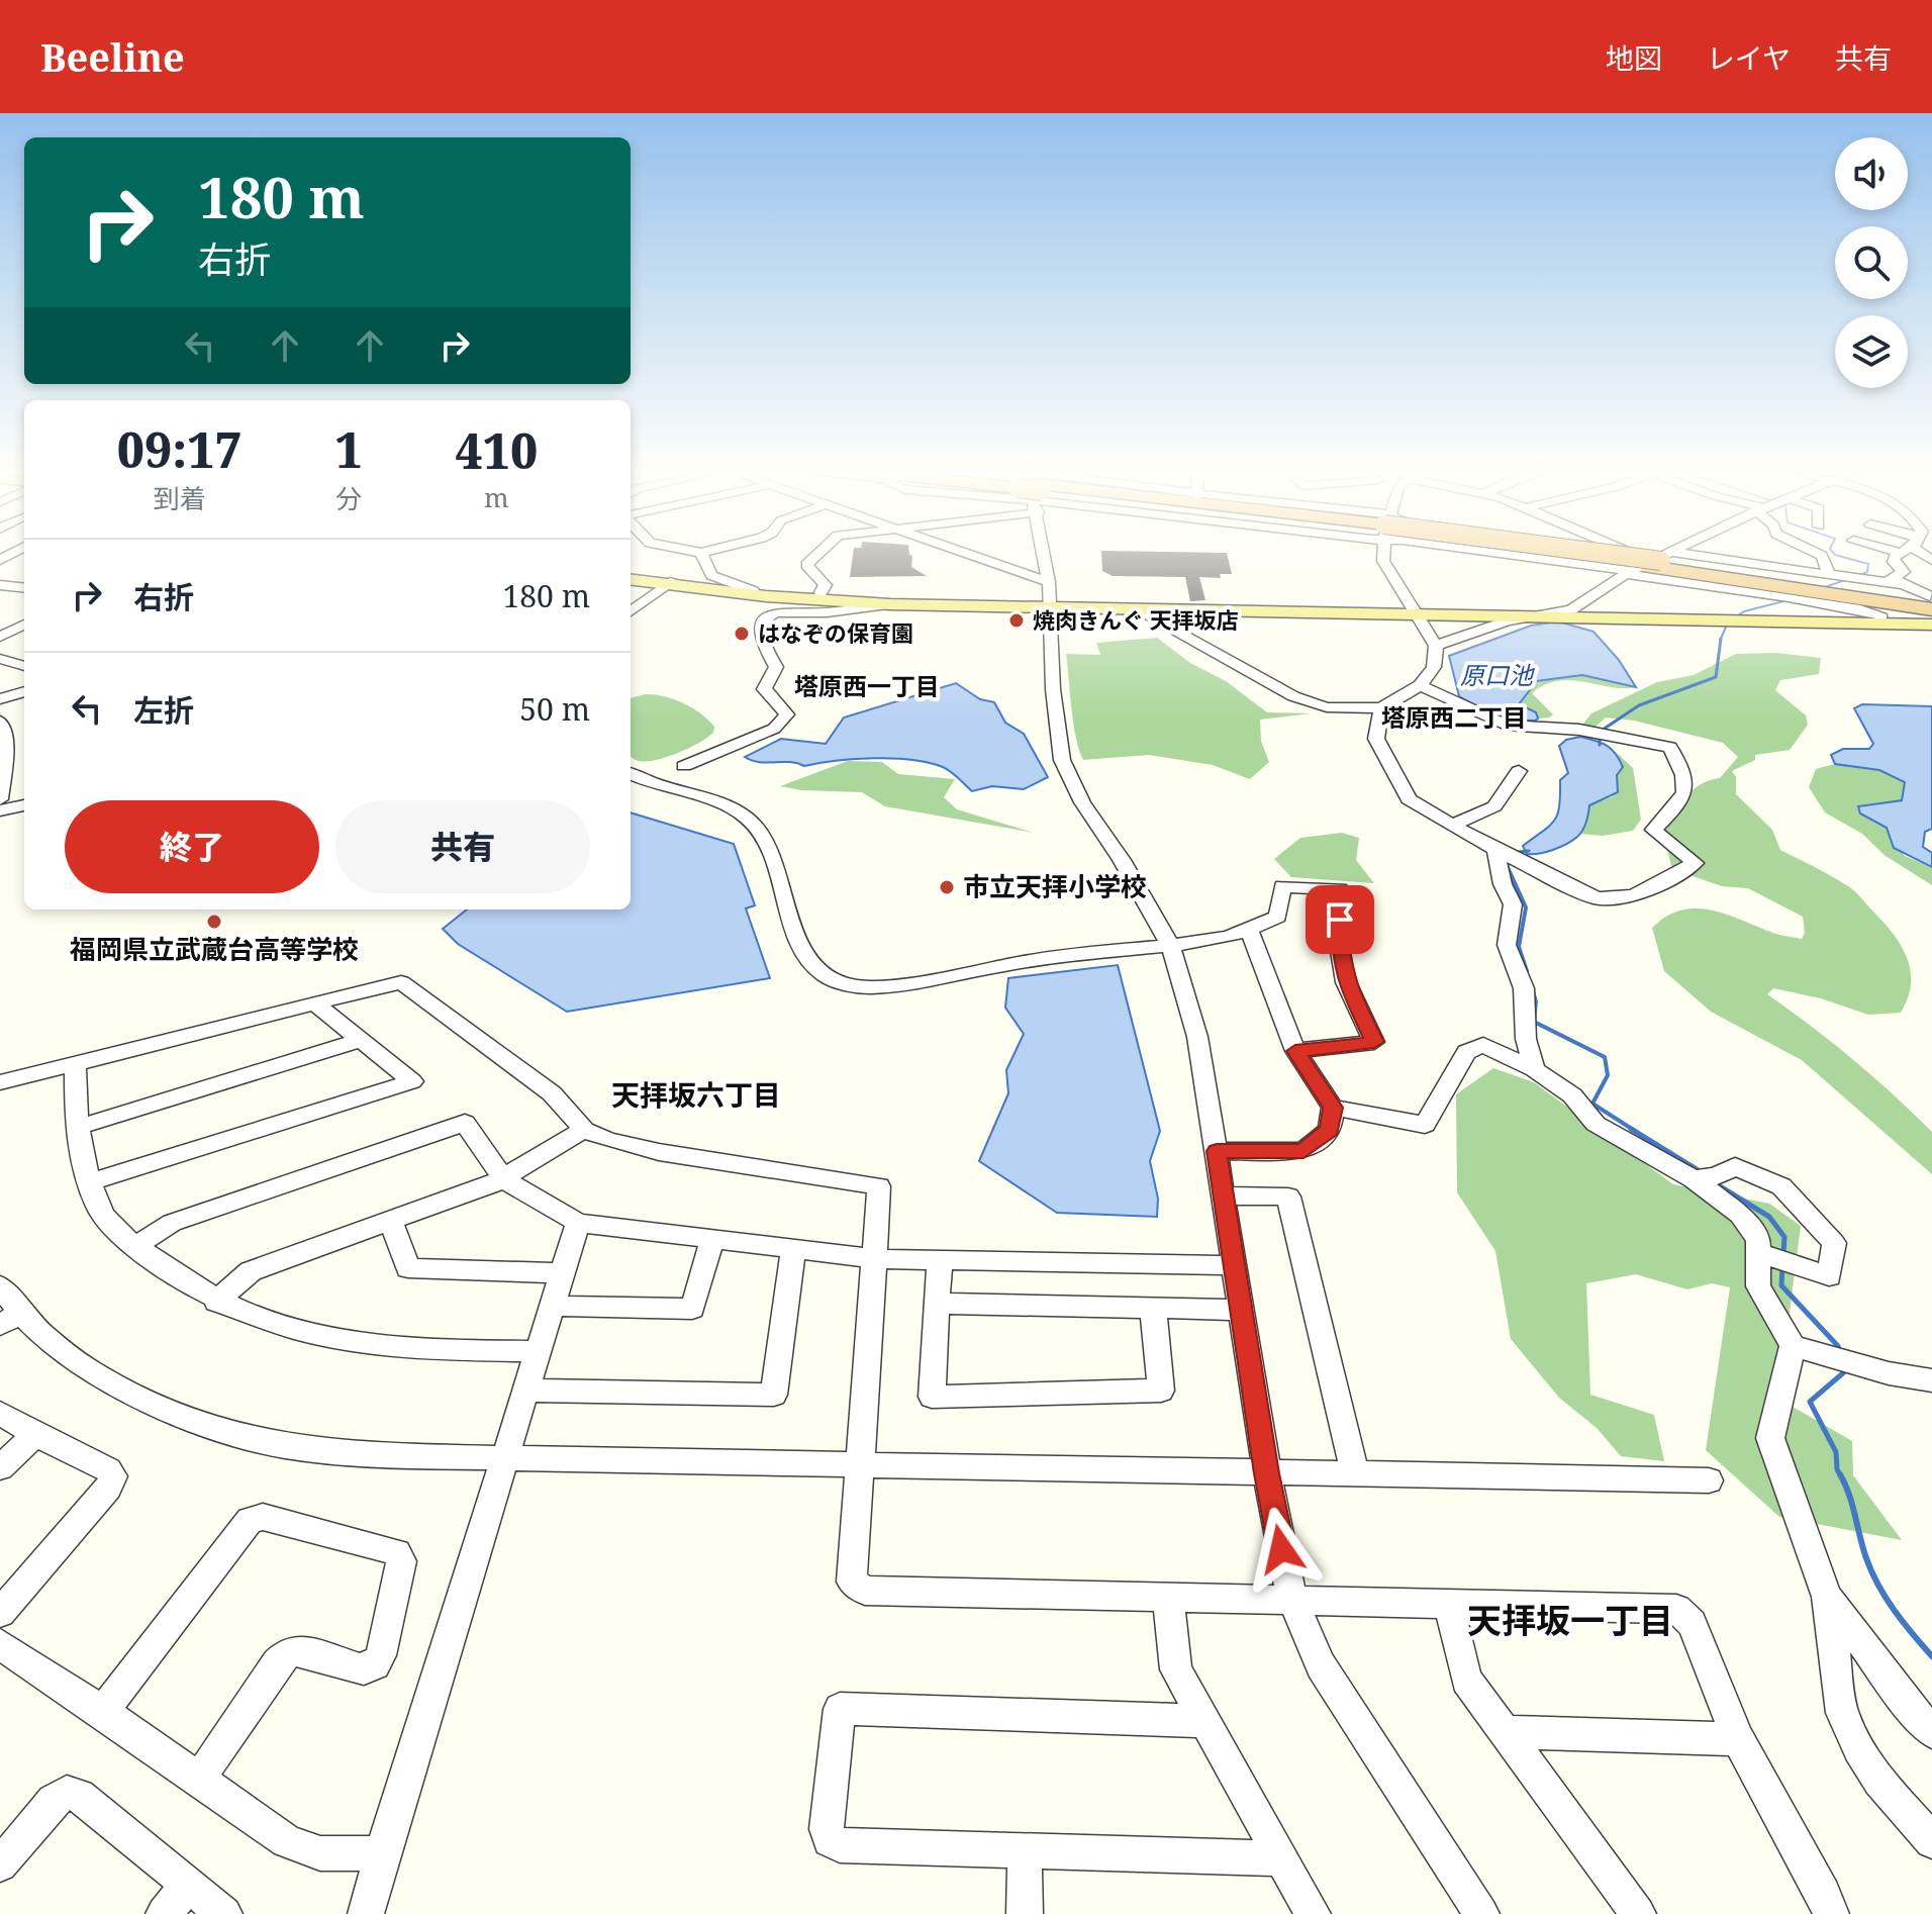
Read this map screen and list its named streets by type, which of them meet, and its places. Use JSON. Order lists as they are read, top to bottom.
{
  "districts": [
    "塔原西一丁目",
    "塔原西二丁目",
    "天拝坂六丁目",
    "天拝坂一丁目"
  ],
  "water": ["原口池"],
  "places": [
    "焼肉きんぐ 天拝坂店",
    "はなぞの保育園",
    "市立天拝小学校",
    "福岡県立武蔵台高等学校"
  ],
  "page": {
    "header": "Beeline",
    "nav": ["地図", "レイヤ", "共有"],
    "turn": ["180 m", "右折"],
    "eta": [
      "09:17",
      "到着",
      "1",
      "分",
      "410",
      "m"
    ],
    "list": [
      {
        "name": "右折",
        "value": "180 m"
      },
      {
        "name": "左折",
        "value": "50 m"
      }
    ],
    "buttons": ["終了", "共有"]
  }
}
